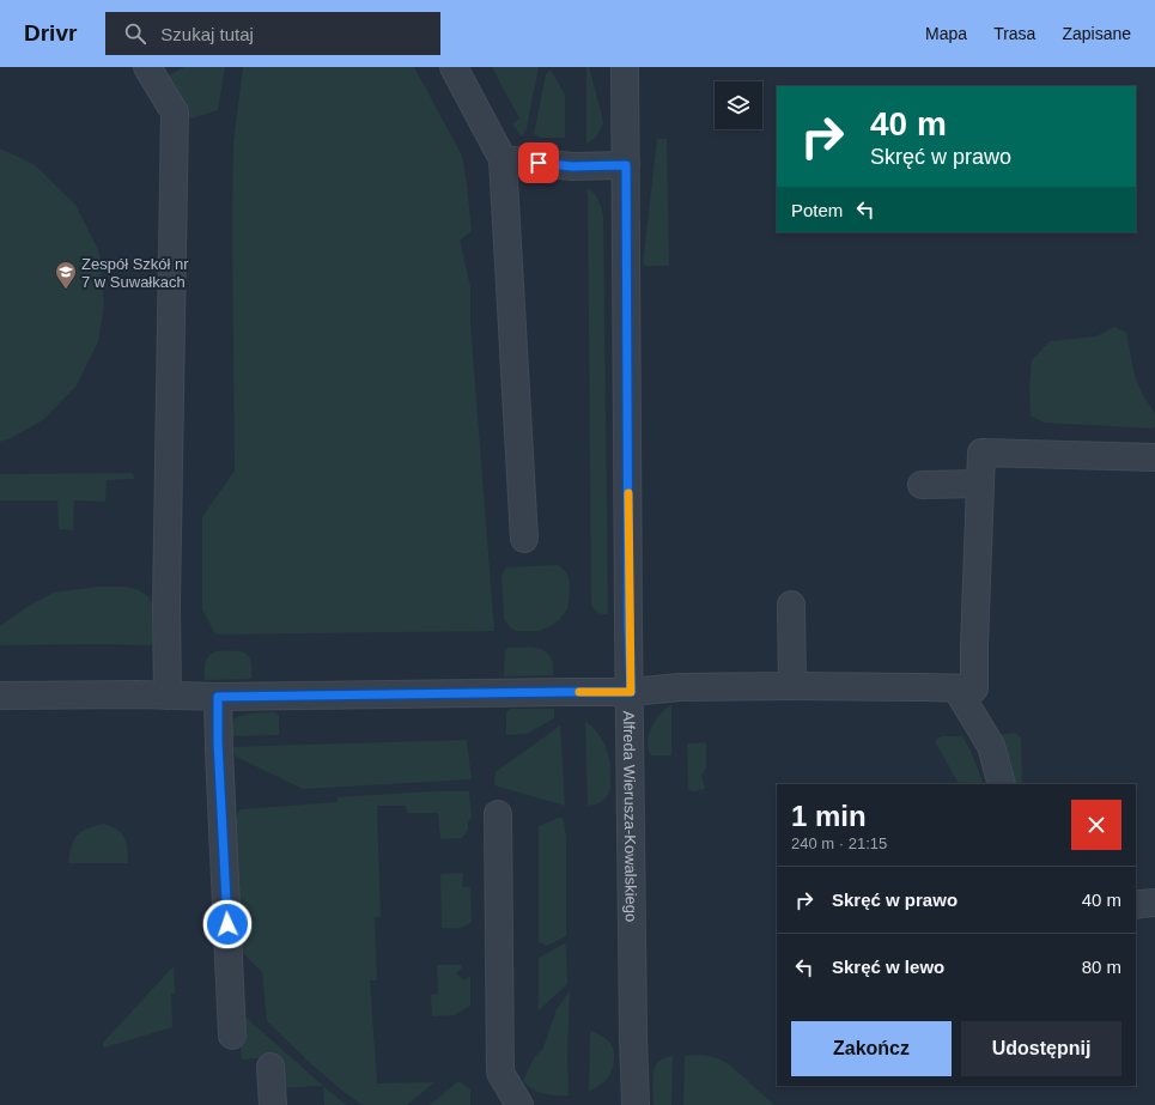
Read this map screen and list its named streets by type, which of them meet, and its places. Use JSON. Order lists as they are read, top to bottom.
{
  "streets": {
    "street": ["Alfreda Wierusza-Kowalskiego"]
  },
  "places": {
    "school or university": ["Zespół Szkół nr 7 w Suwałkach"]
  },
  "page": {
    "header": "Drivr",
    "search": "Szukaj tutaj",
    "nav": ["Mapa", "Trasa", "Zapisane"],
    "turn": ["40 m", "Skręć w prawo"],
    "then": "Potem",
    "heading": ["1 min", "240 m · 21:15"],
    "list": [
      {
        "name": "Skręć w prawo",
        "value": "40 m"
      },
      {
        "name": "Skręć w lewo",
        "value": "80 m"
      }
    ],
    "buttons": ["Zakończ", "Udostępnij"]
  }
}
